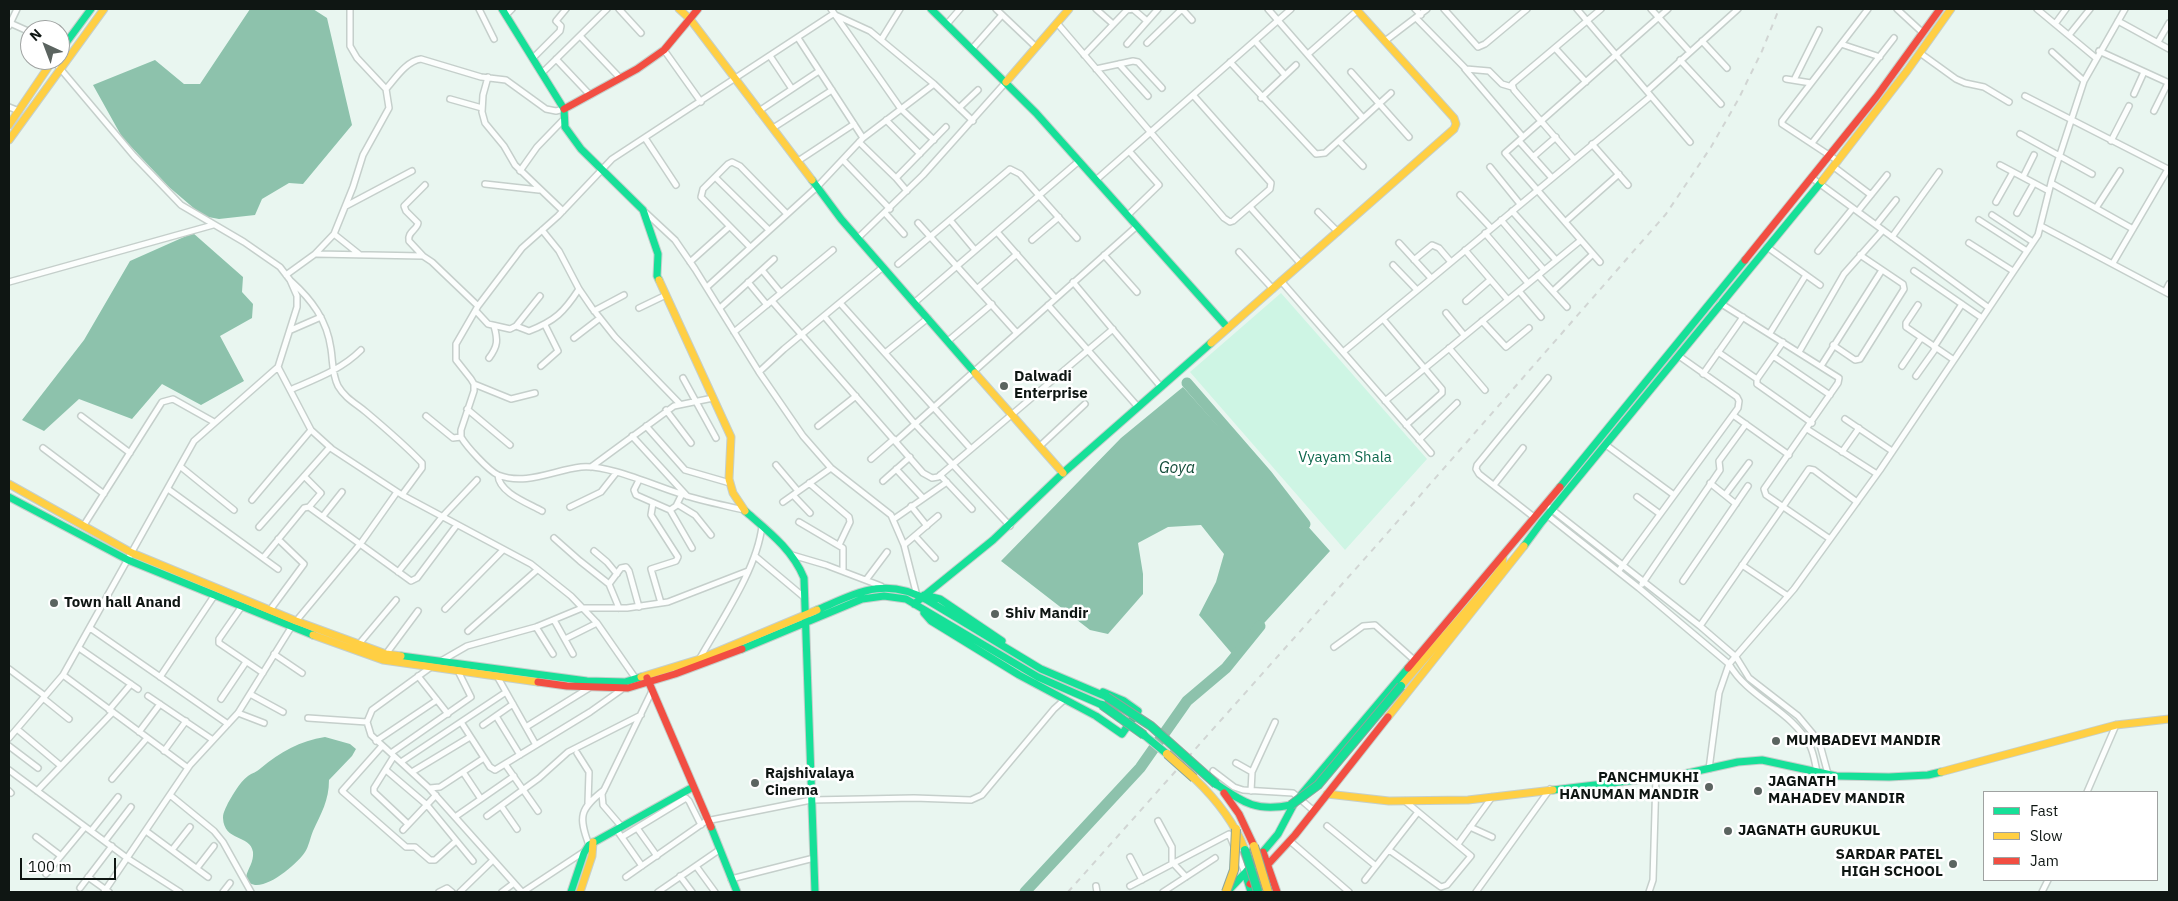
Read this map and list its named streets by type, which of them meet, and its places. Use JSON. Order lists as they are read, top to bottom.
{
  "water": ["Goya"],
  "parks": ["Vyayam Shala"],
  "places": [
    "Dalwadi Enterprise",
    "Town hall Anand",
    "Shiv Mandir",
    "MUMBADEVI MANDIR",
    "Rajshivalaya Cinema",
    "PANCHMUKHI HANUMAN MANDIR",
    "JAGNATH MAHADEV MANDIR",
    "JAGNATH GURUKUL",
    "SARDAR PATEL HIGH SCHOOL"
  ],
  "legend": ["Fast", "Slow", "Jam"],
  "scale_bar": "100 m",
  "north": "top left"
}
